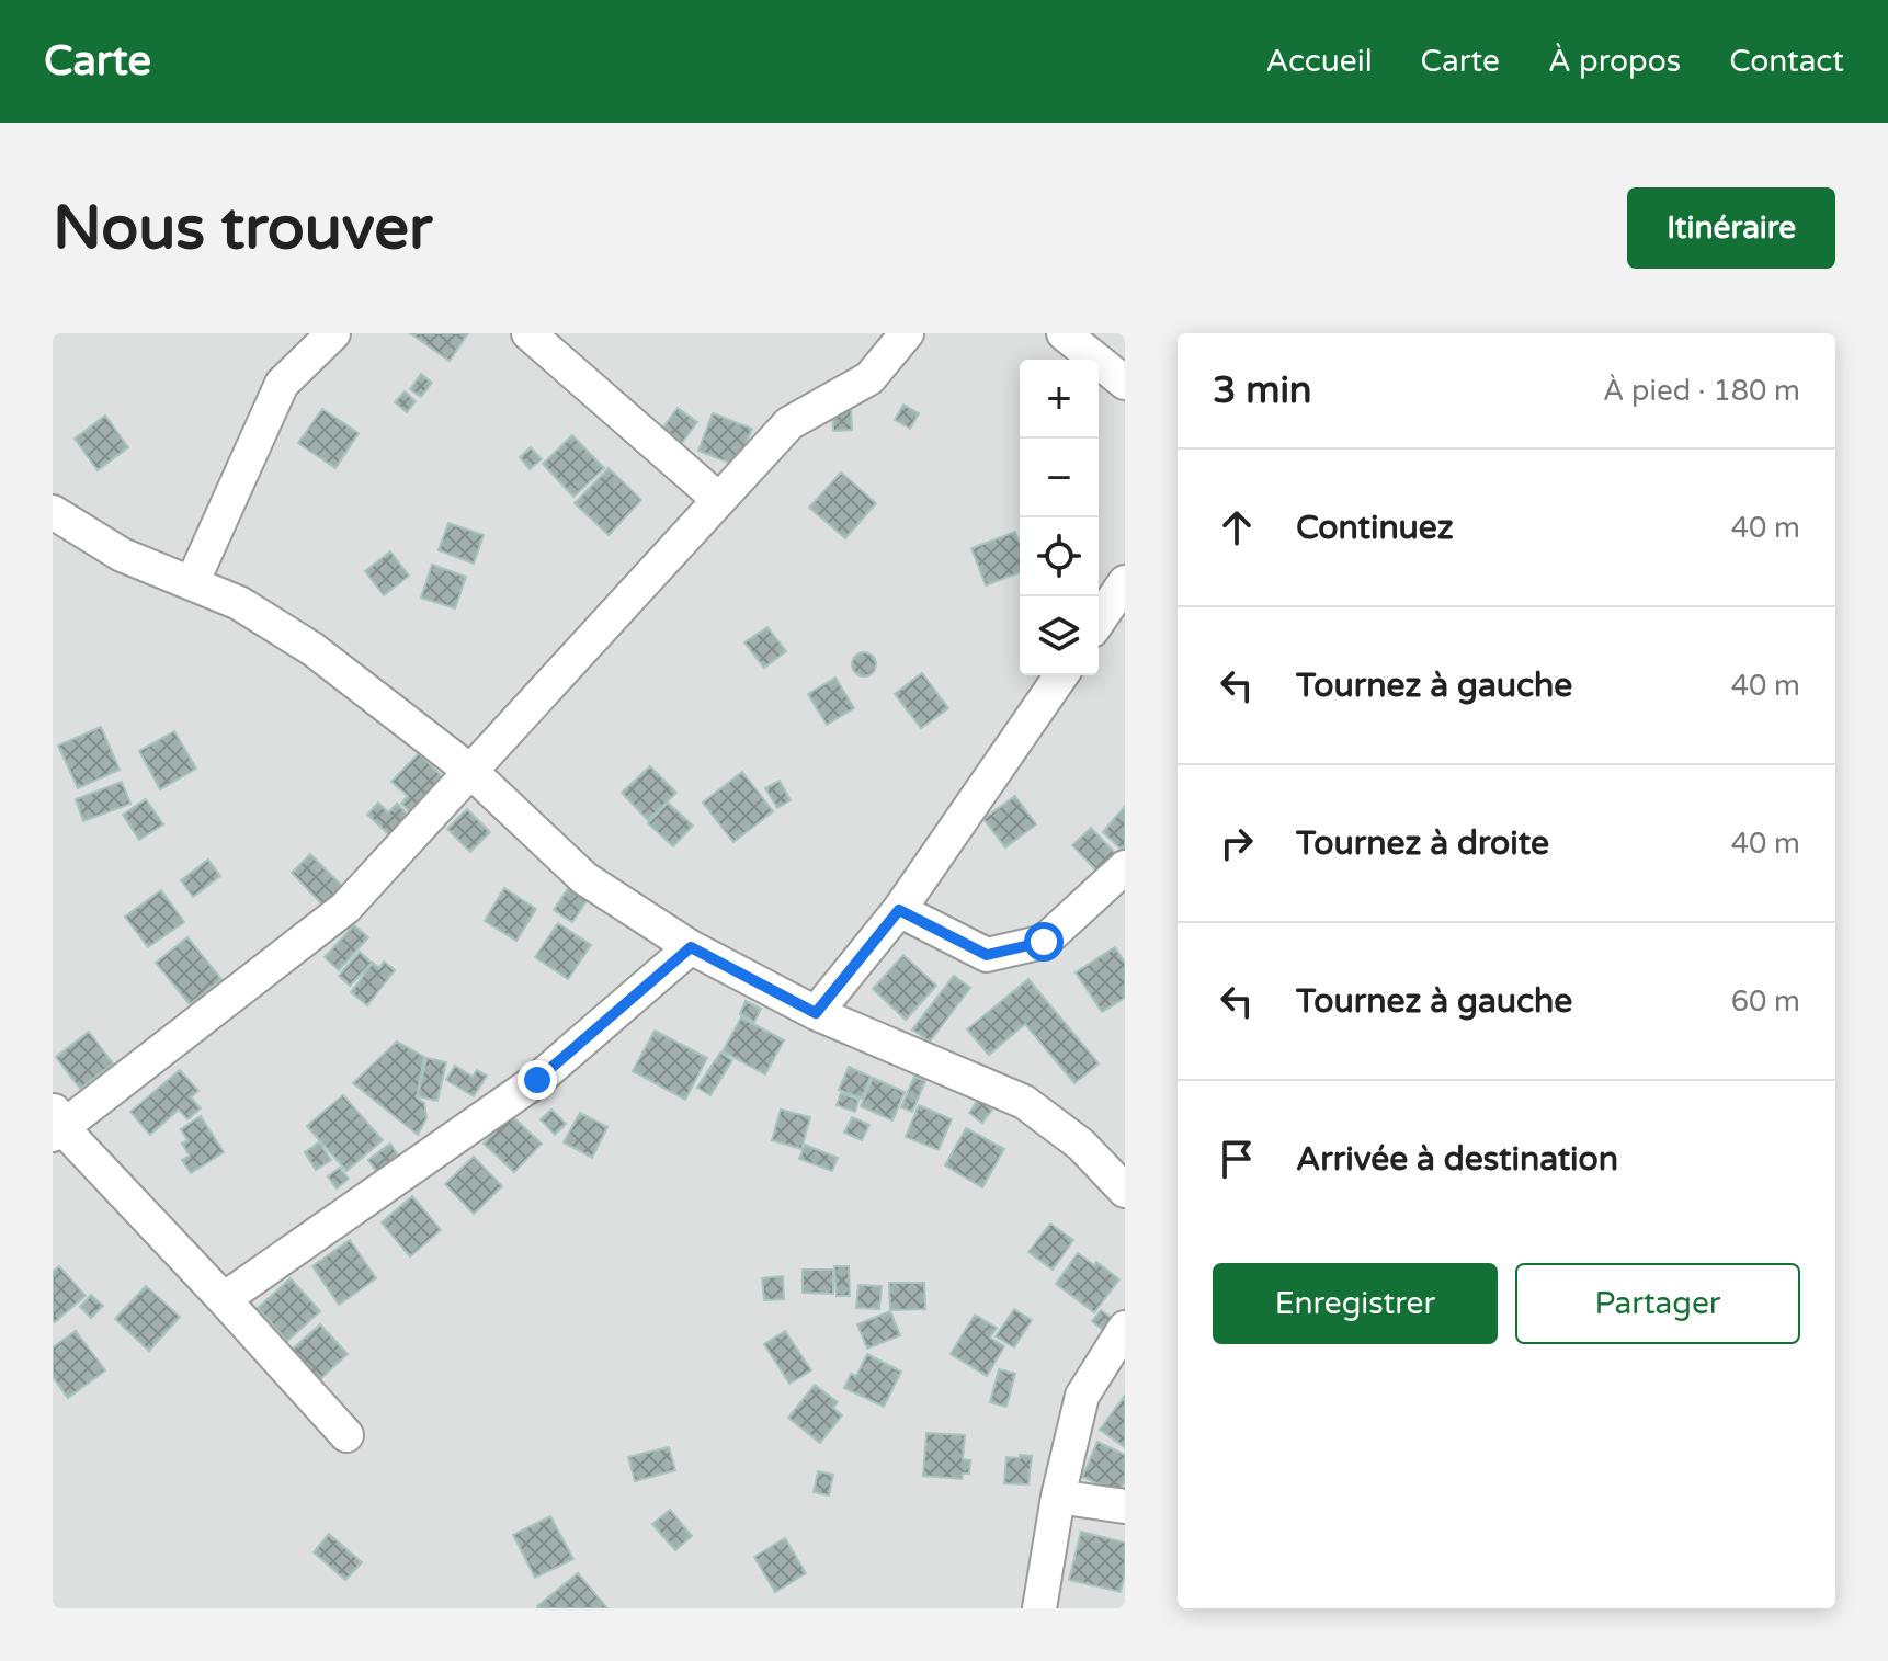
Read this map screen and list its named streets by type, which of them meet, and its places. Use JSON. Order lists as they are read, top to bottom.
{
  "page": {
    "header": "Carte",
    "nav": [
      "Accueil",
      "Carte",
      "À propos",
      "Contact"
    ],
    "buttons": [
      "Itinéraire",
      ["Enregistrer", "Partager"]
    ],
    "title": "Nous trouver",
    "heading": ["3 min", "À pied · 180 m"],
    "map_buttons": ["+", "−"],
    "list": [
      ["Continuez", "40 m"],
      ["Tournez à gauche", "40 m"],
      ["Tournez à droite", "40 m"],
      ["Tournez à gauche", "60 m"],
      "Arrivée à destination"
    ]
  }
}
